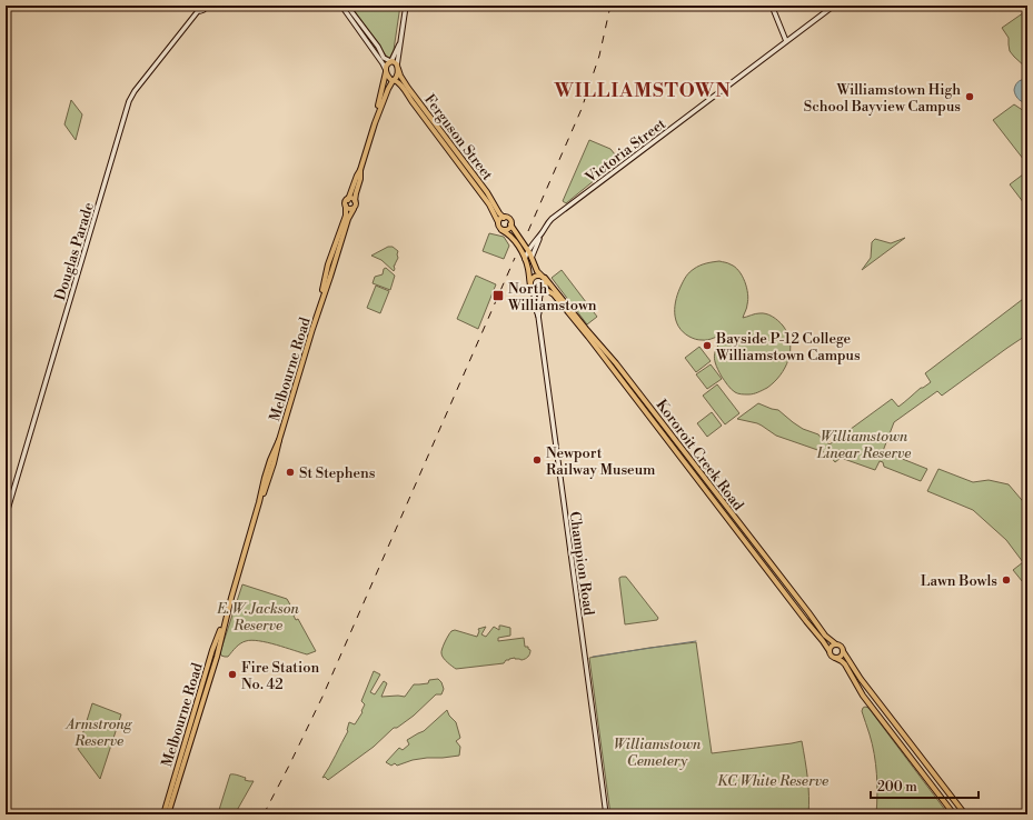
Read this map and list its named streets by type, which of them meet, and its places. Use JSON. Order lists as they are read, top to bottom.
{
  "streets": {
    "main road": ["Ferguson Street", "Melbourne Road", "Kororoit Creek Road"],
    "street": ["Victoria Street", "Douglas Parade", "Champion Road"]
  },
  "crossings": [
    ["Kororoit Creek Road", "Champion Road"]
  ],
  "districts": ["WILLIAMSTOWN"],
  "parks": [
    "Williamstown Linear Reserve",
    "E. W. Jackson Reserve",
    "Armstrong Reserve",
    "Williamstown Cemetery",
    "KC White Reserve"
  ],
  "places": {
    "other": [
      "Williamstown High School Bayview Campus",
      "Bayside P-12 College Williamstown Campus",
      "Newport Railway Museum",
      "St Stephens",
      "Lawn Bowls",
      "Fire Station No. 42"
    ],
    "transit": ["North Williamstown"]
  },
  "scale_bar": "200 m"
}
